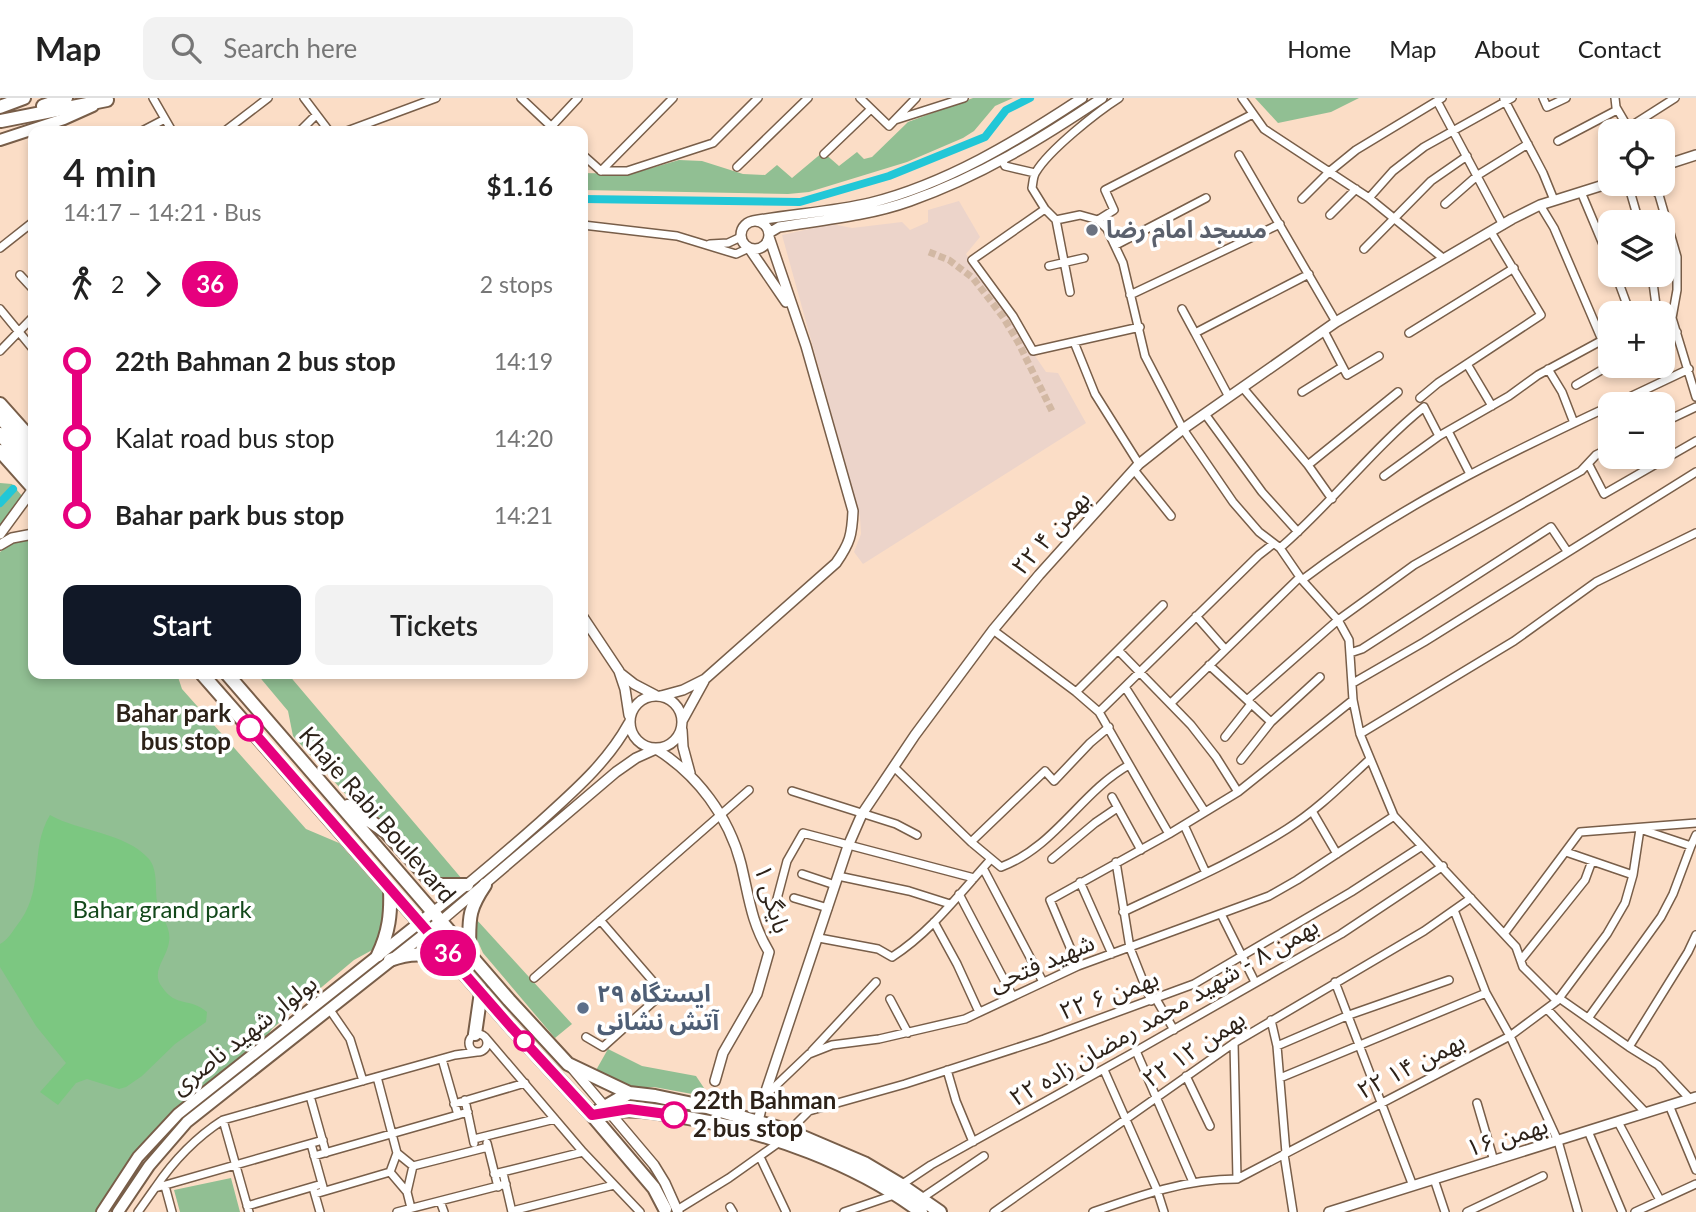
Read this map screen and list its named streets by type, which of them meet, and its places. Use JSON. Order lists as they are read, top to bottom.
{
  "streets": {
    "main road": ["Khaje Rabi Boulevard", "بولوار شهید ناصری"],
    "street": [
      "۲۲ بهمن ۴",
      "بایگی ۱",
      "شهید فتحی",
      "۲۲ بهمن ۶",
      "۲۲ بهمن ۸ - شهید محمد رمضان زاده",
      "۲۲ بهمن ۱۲",
      "۲۲ بهمن ۱۴",
      "بهمن ۱۶"
    ]
  },
  "crossings": [
    ["۲۲ بهمن ۴", "شهید فتحی"],
    ["Khaje Rabi Boulevard", "۲۲ بهمن ۶"],
    ["Khaje Rabi Boulevard", "بولوار شهید ناصری"]
  ],
  "parks": ["Bahar grand park"],
  "places": [
    "مسجد امام رضا",
    "Bahar park bus stop",
    "ایستگاه ۲۹ آتش نشانی",
    "22th Bahman 2 bus stop"
  ],
  "lines": ["bus line 36"],
  "page": {
    "header": "Map",
    "search": "Search here",
    "nav": [
      "Home",
      "Map",
      "About",
      "Contact"
    ],
    "on_map": "36",
    "map_buttons": ["+", "−"],
    "heading": ["4 min", "14:17 – 14:21 · Bus", "$1.16"],
    "legs": ["2", "36", "2 stops"],
    "list": [
      {
        "name": "22th Bahman 2 bus stop",
        "value": "14:19"
      },
      {
        "name": "Kalat road bus stop",
        "value": "14:20"
      },
      {
        "name": "Bahar park bus stop",
        "value": "14:21"
      }
    ],
    "buttons": ["Start", "Tickets"]
  }
}
